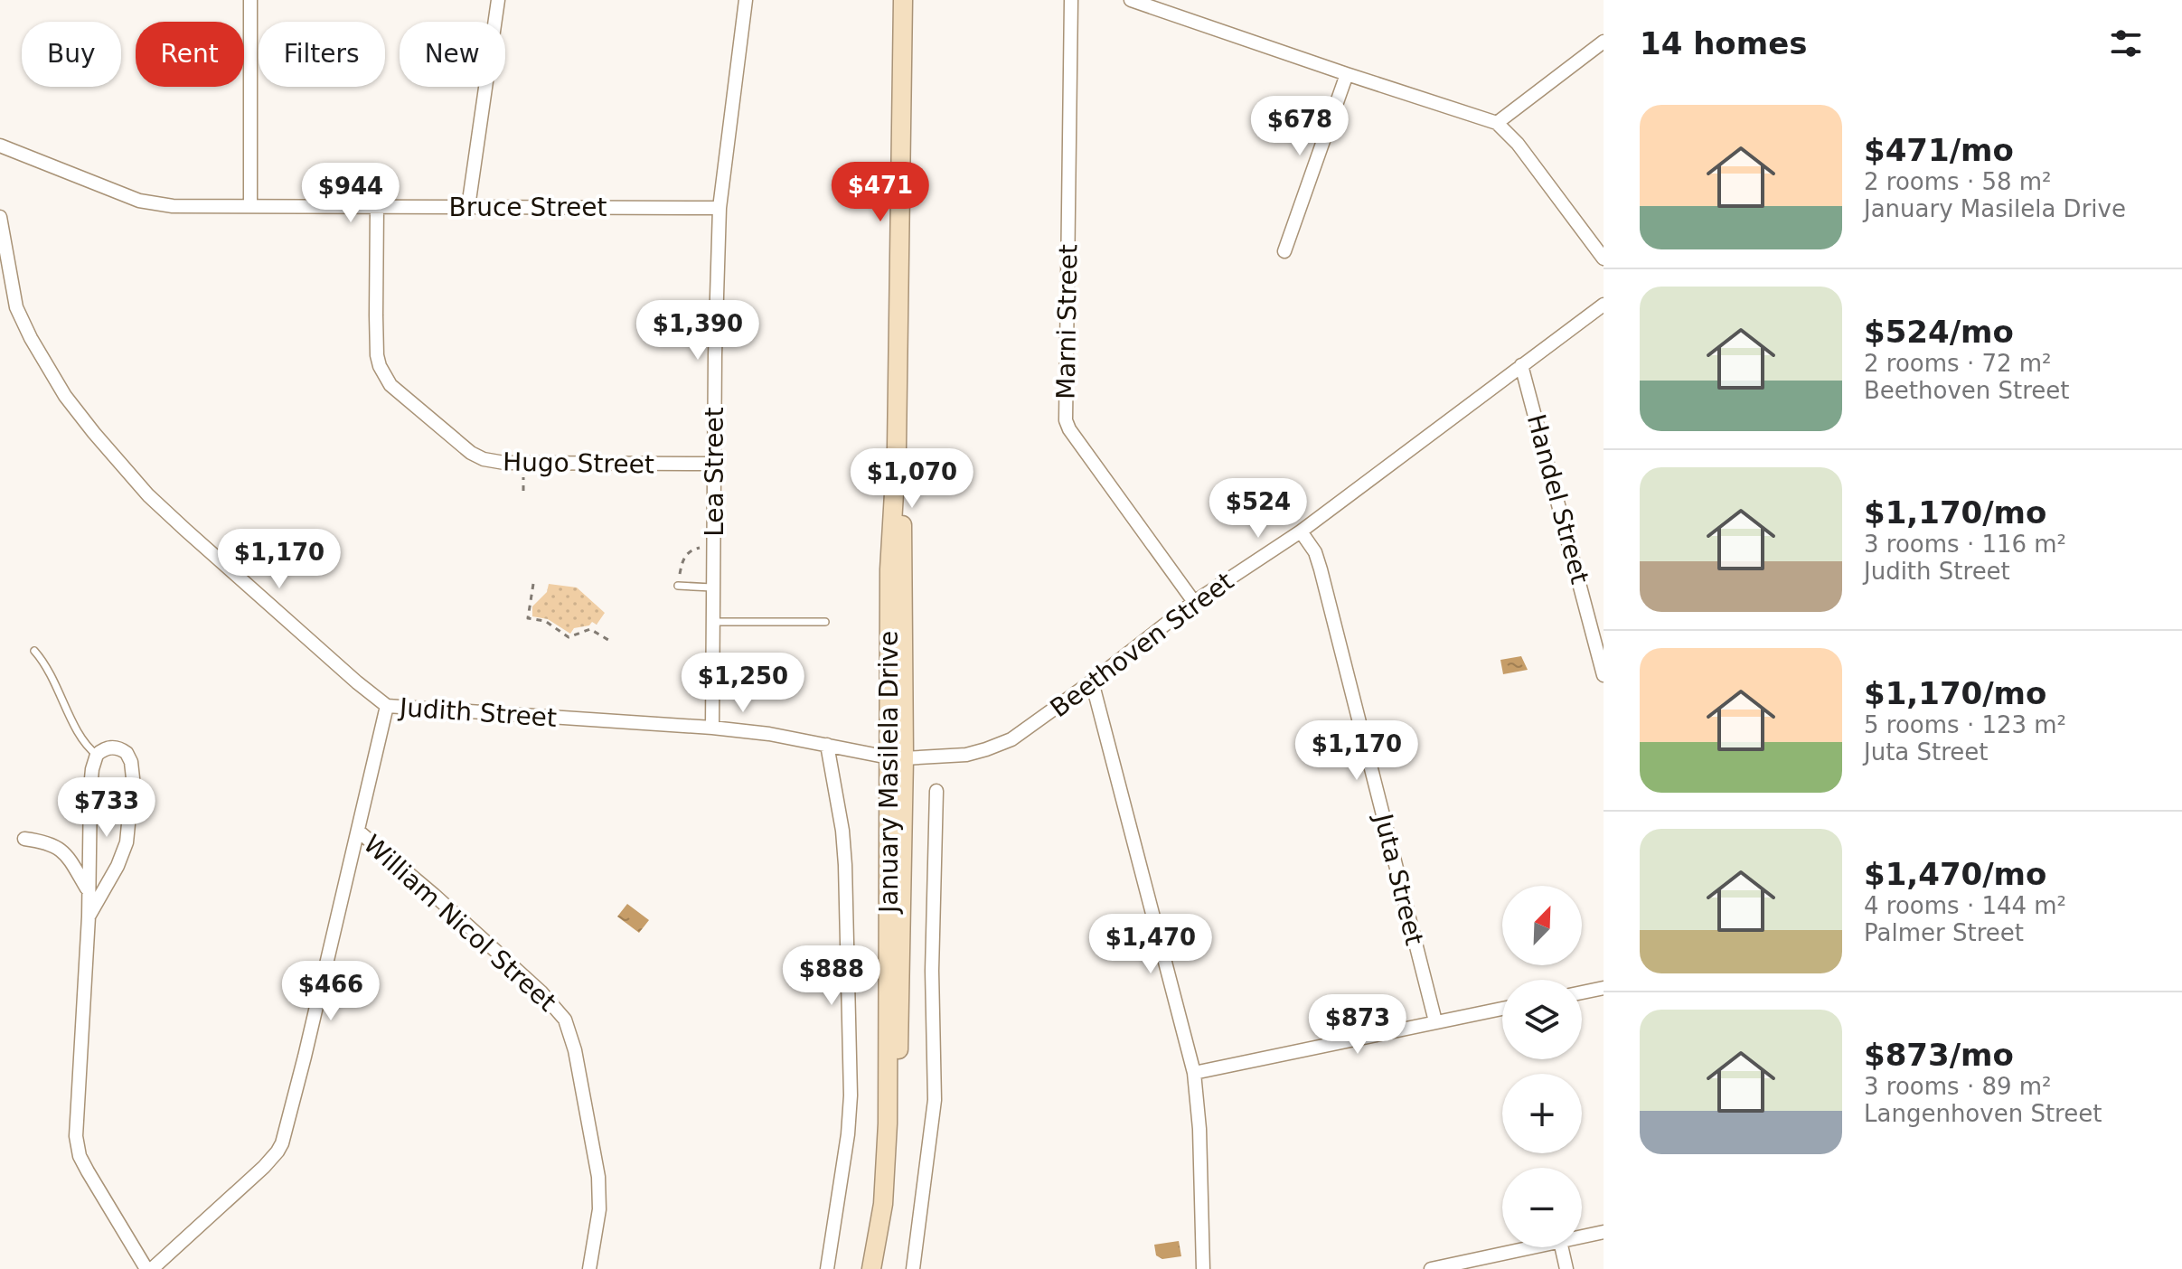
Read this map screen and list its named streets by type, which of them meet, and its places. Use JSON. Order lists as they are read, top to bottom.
{
  "streets": {
    "main road": ["January Masilela Drive"],
    "street": [
      "Bruce Street",
      "Marni Street",
      "Hugo Street",
      "Lea Street",
      "Handel Street",
      "Beethoven Street",
      "Judith Street",
      "Juta Street",
      "William Nicol Street"
    ]
  },
  "crossings": [
    ["Bruce Street", "Hugo Street"],
    ["Bruce Street", "Lea Street"],
    ["Marni Street", "Beethoven Street"],
    ["Hugo Street", "Lea Street"],
    ["Lea Street", "Judith Street"],
    ["Handel Street", "Beethoven Street"],
    ["Beethoven Street", "Judith Street"],
    ["Beethoven Street", "January Masilela Drive"],
    ["Beethoven Street", "Juta Street"],
    ["Judith Street", "January Masilela Drive"]
  ],
  "north": "top right",
  "page": {
    "heading": "14 homes",
    "chip": [
      "Buy",
      "Rent",
      "Filters",
      "New"
    ],
    "list": [
      {
        "name": "$471/mo",
        "note": "2 rooms · 58 m² · January Masilela Drive"
      },
      {
        "name": "$524/mo",
        "note": "2 rooms · 72 m² · Beethoven Street"
      },
      {
        "name": "$1,170/mo",
        "note": "3 rooms · 116 m² · Judith Street"
      },
      {
        "name": "$1,170/mo",
        "note": "5 rooms · 123 m² · Juta Street"
      },
      {
        "name": "$1,470/mo",
        "note": "4 rooms · 144 m² · Palmer Street"
      },
      {
        "name": "$873/mo",
        "note": "3 rooms · 89 m² · Langenhoven Street"
      }
    ],
    "price": [
      "$678",
      "$471",
      "$944",
      "$1,390",
      "$1,070",
      "$524",
      "$1,170",
      "$1,250",
      "$1,170",
      "$733",
      "$1,470",
      "$888",
      "$466",
      "$873"
    ],
    "map_buttons": ["+", "−"]
  }
}
